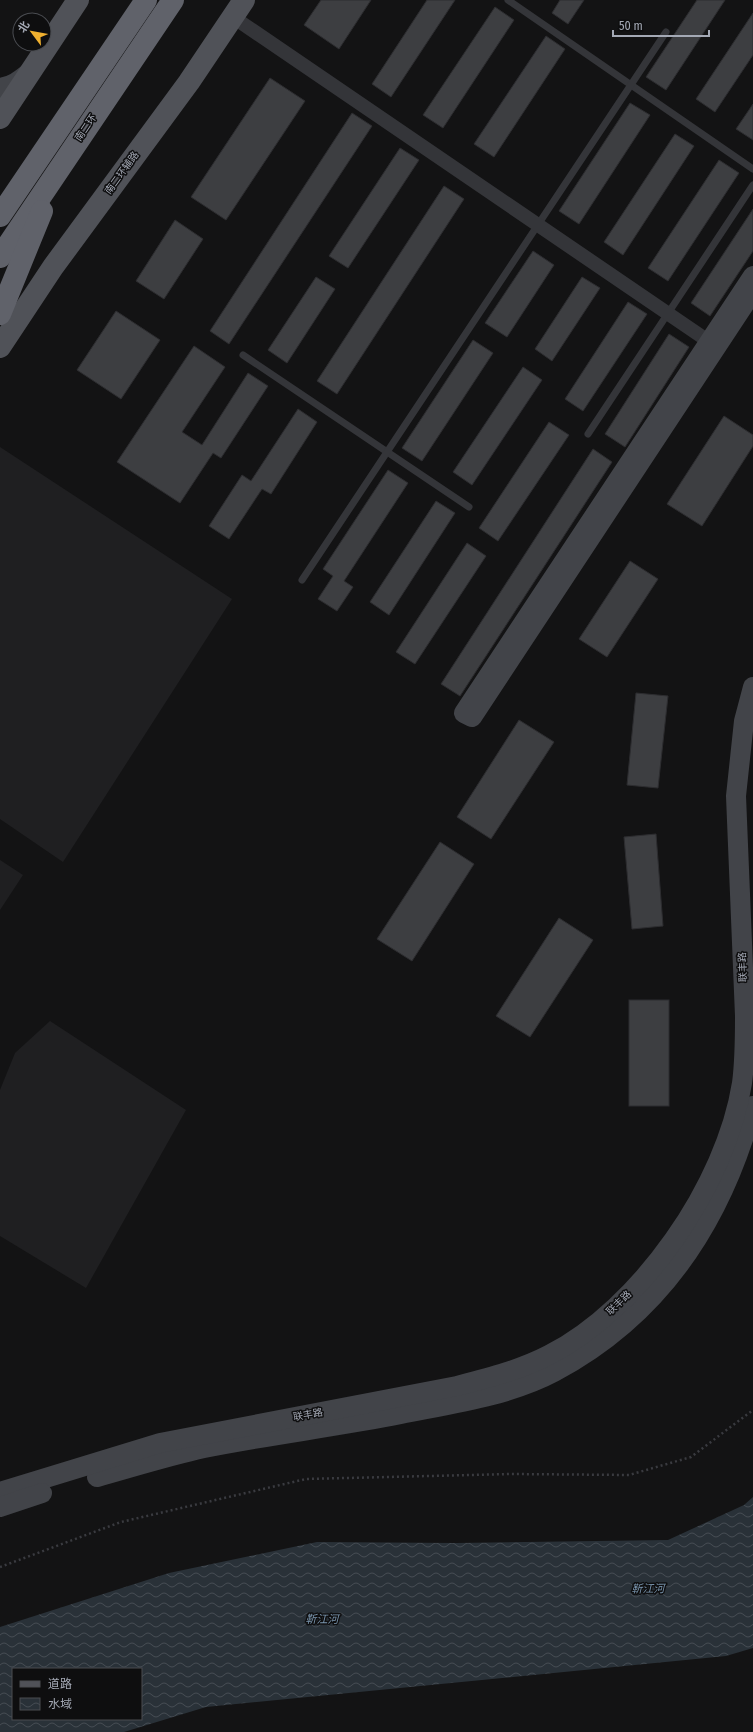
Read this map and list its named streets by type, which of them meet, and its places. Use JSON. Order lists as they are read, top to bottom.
{
  "streets": {
    "highway": ["南二环"],
    "main road": ["南二环辅路", "联丰路"]
  },
  "water": ["靳江河"],
  "legend": ["道路", "水域"],
  "scale_bar": "50 m",
  "north": "top left"
}
